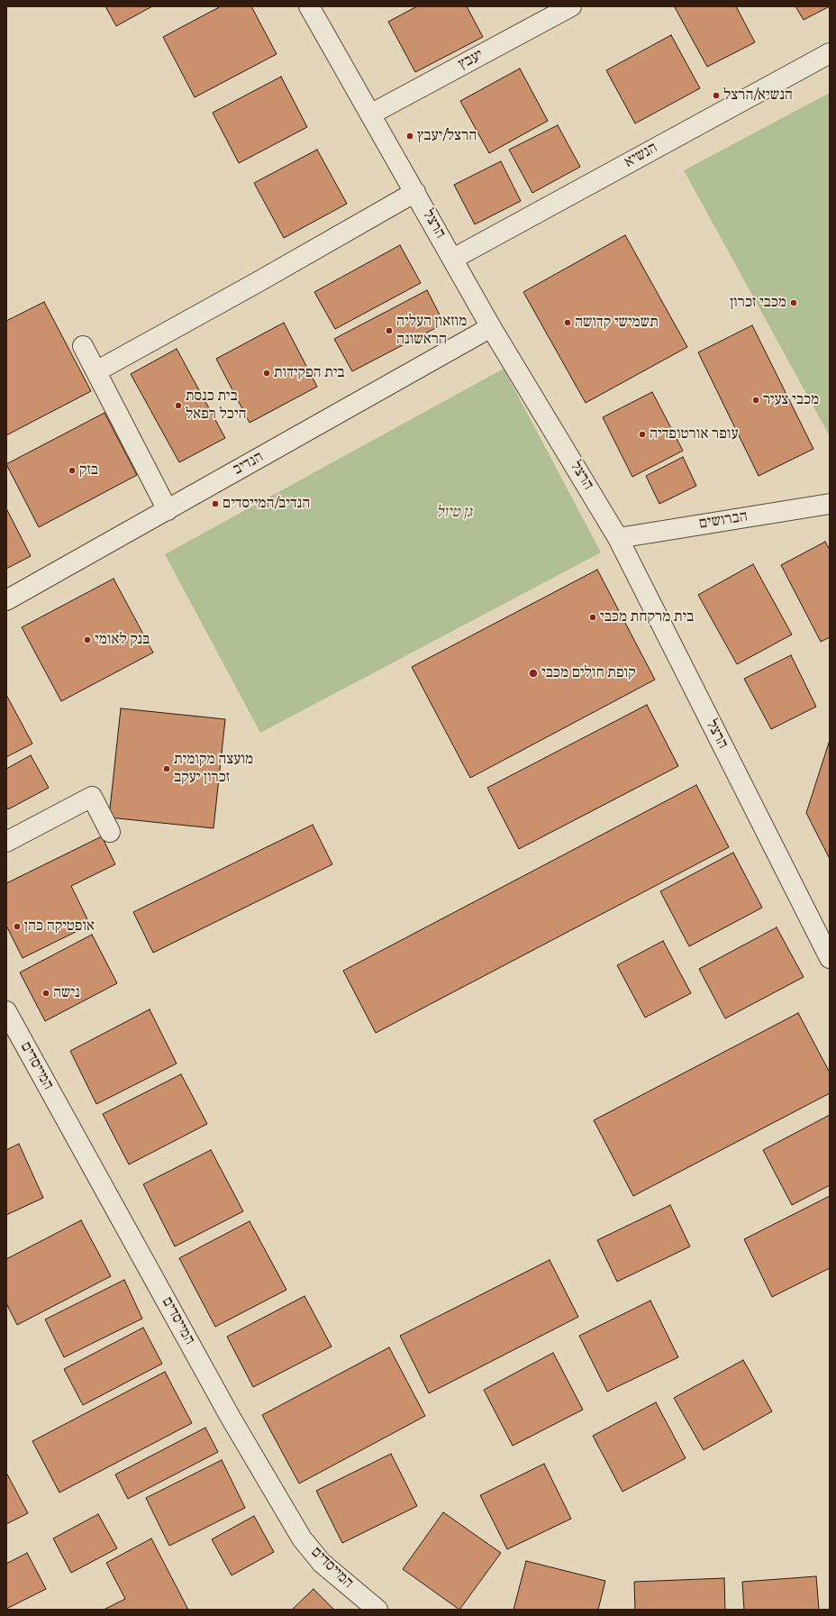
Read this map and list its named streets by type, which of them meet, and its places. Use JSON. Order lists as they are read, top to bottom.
{
  "streets": {
    "street": [
      "יעבץ",
      "הנשיא",
      "הרצל",
      "הנדיב",
      "הברושים",
      "המייסדים"
    ]
  },
  "crossings": [
    ["יעבץ", "הרצל"],
    ["הנשיא", "הרצל"],
    ["הרצל", "הנדיב"],
    ["הרצל", "הברושים"]
  ],
  "parks": ["גן טיול"],
  "places": [
    "הנשיא/הרצל",
    "הרצל/יעבץ",
    "מכבי זכרון",
    "תשמישי קדושה",
    "מוזאון העליה הראשונה",
    "בית הפקידות",
    "מכבי צעיר",
    "בית כנסת היכל רפאל",
    "עופר אורטופדיה",
    "בזק",
    "הנדיב/המייסדים",
    "בית מרקחת מכבי",
    "בנק לאומי",
    "קופת חולים מכבי",
    "מועצה מקומית זכרון יעקב",
    "אופטיקה כהן",
    "נישה"
  ]
}
